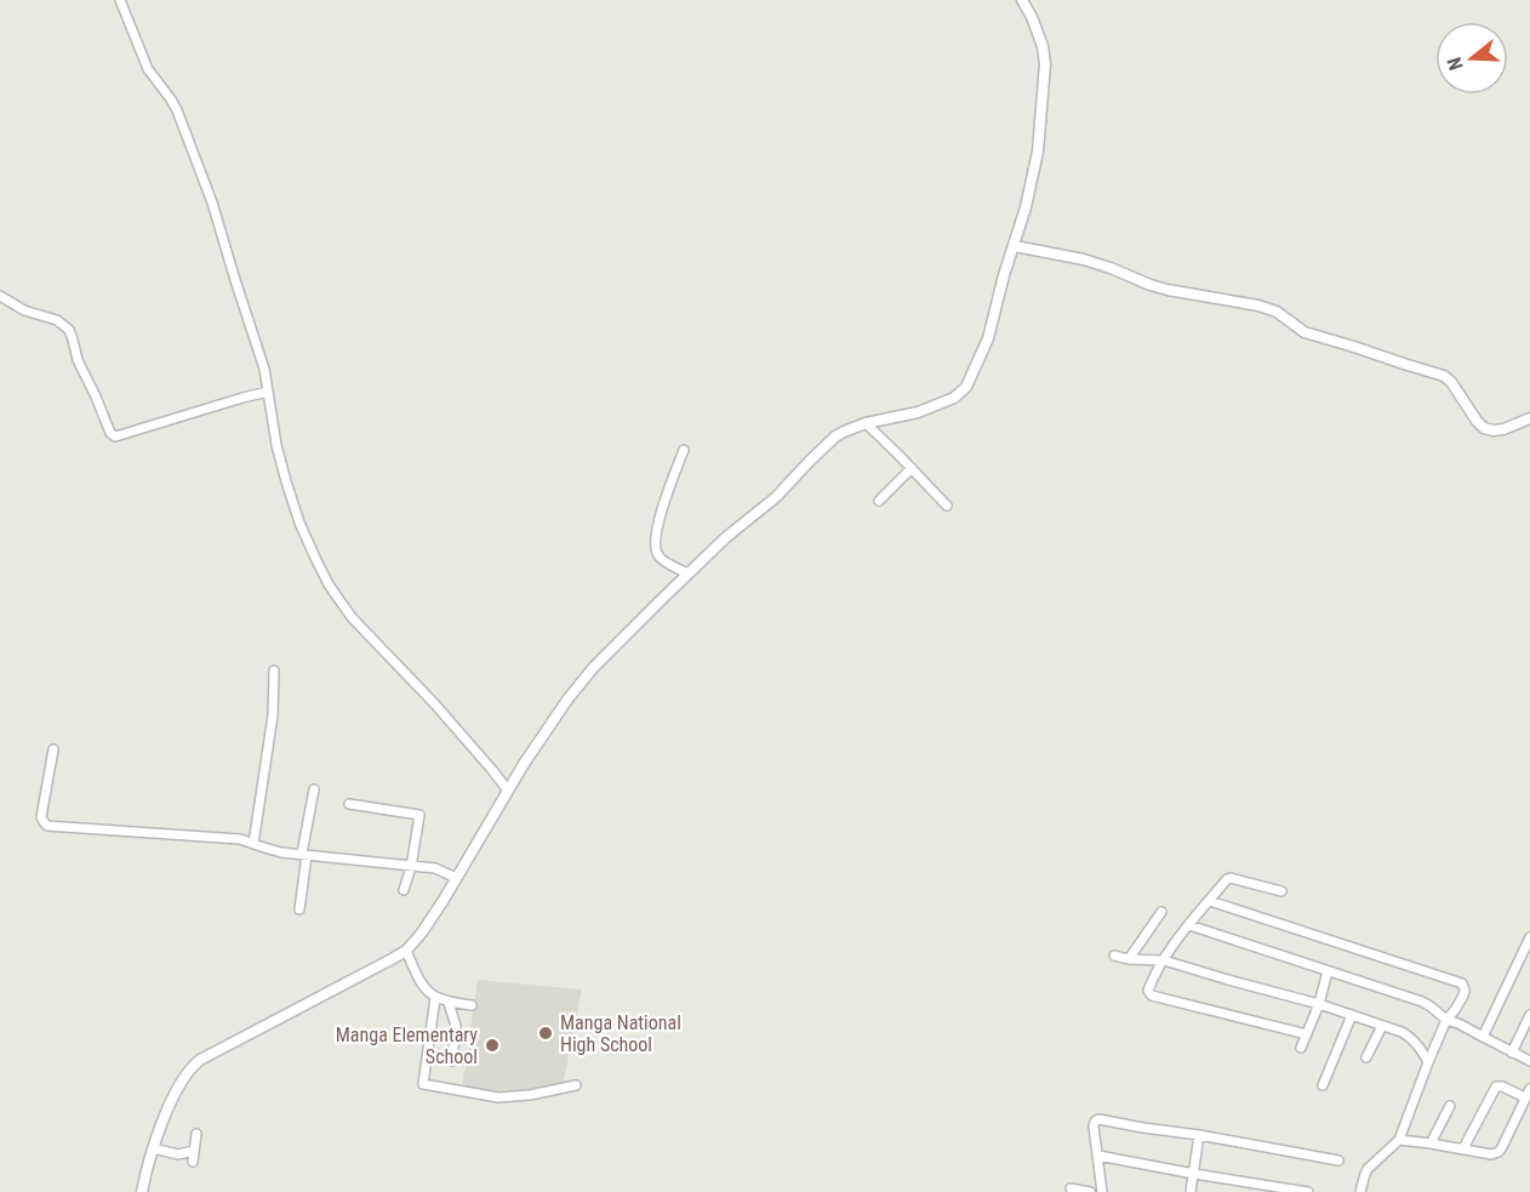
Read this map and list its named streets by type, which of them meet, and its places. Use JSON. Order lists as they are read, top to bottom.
{
  "places": ["Manga National High School", "Manga Elementary School"],
  "north": "left"
}
